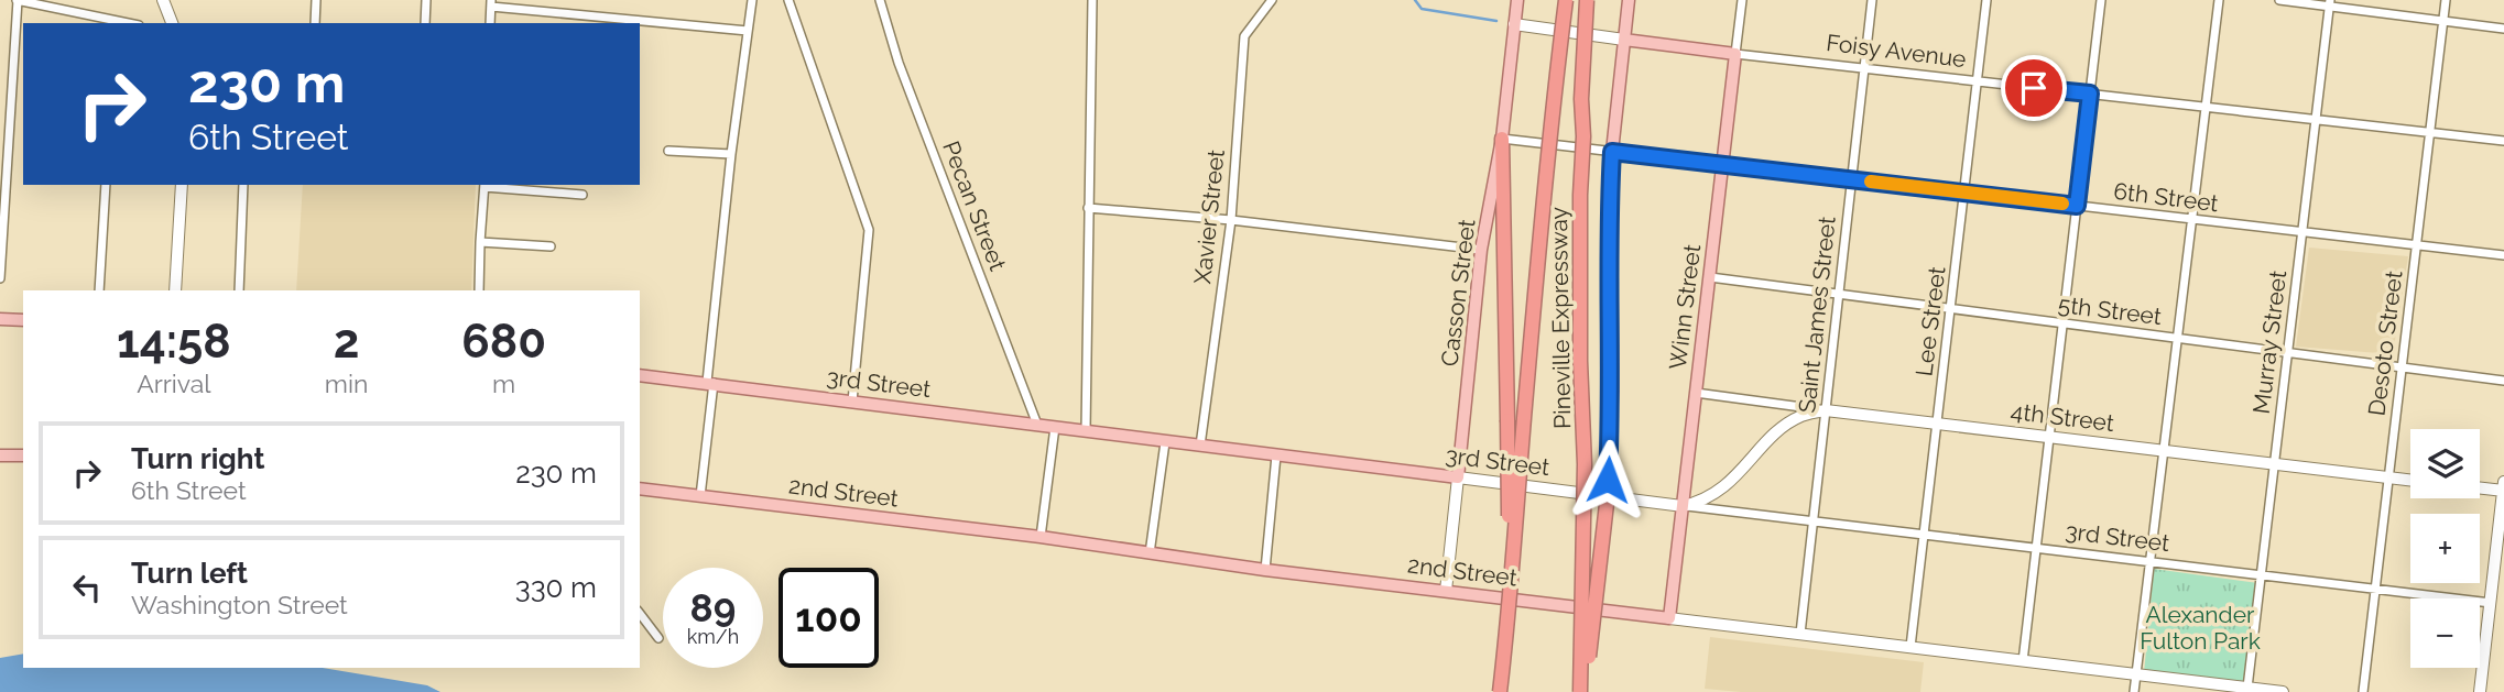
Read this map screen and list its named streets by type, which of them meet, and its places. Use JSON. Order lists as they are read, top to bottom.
{
  "streets": {
    "highway": ["Pineville Expressway"],
    "main road": [
      "Foisy Avenue",
      "Casson Street",
      "Winn Street",
      "3rd Street",
      "4th Street",
      "2nd Street"
    ],
    "street": [
      "6th Street",
      "Pecan Street",
      "Xavier Street",
      "5th Street",
      "Saint James Street",
      "Lee Street",
      "Murray Street",
      "Desoto Street"
    ]
  },
  "crossings": [
    ["Foisy Avenue", "Casson Street"],
    ["Foisy Avenue", "Winn Street"],
    ["Foisy Avenue", "Saint James Street"],
    ["Foisy Avenue", "Lee Street"],
    ["Foisy Avenue", "Murray Street"],
    ["Foisy Avenue", "Desoto Street"],
    ["6th Street", "Casson Street"],
    ["6th Street", "Winn Street"],
    ["6th Street", "Saint James Street"],
    ["6th Street", "Lee Street"],
    ["6th Street", "Murray Street"],
    ["6th Street", "Desoto Street"],
    ["Pecan Street", "3rd Street"],
    ["Xavier Street", "3rd Street"],
    ["Casson Street", "3rd Street"],
    ["Casson Street", "2nd Street"],
    ["Winn Street", "5th Street"],
    ["Winn Street", "3rd Street"],
    ["Winn Street", "4th Street"],
    ["Winn Street", "2nd Street"],
    ["5th Street", "Saint James Street"],
    ["5th Street", "Lee Street"],
    ["5th Street", "Murray Street"],
    ["5th Street", "Desoto Street"],
    ["Saint James Street", "3rd Street"],
    ["Saint James Street", "4th Street"],
    ["Saint James Street", "2nd Street"],
    ["Lee Street", "3rd Street"],
    ["Lee Street", "4th Street"],
    ["Lee Street", "2nd Street"],
    ["Murray Street", "3rd Street"],
    ["Murray Street", "4th Street"],
    ["Murray Street", "2nd Street"],
    ["Desoto Street", "3rd Street"],
    ["Desoto Street", "4th Street"]
  ],
  "parks": ["Alexander Fulton Park"],
  "page": {
    "turn": ["230 m", "6th Street"],
    "eta": [
      "14:58",
      "Arrival",
      "2",
      "min",
      "680",
      "m"
    ],
    "list": [
      {
        "name": "Turn right",
        "note": "6th Street",
        "value": "230 m"
      },
      {
        "name": "Turn left",
        "note": "Washington Street",
        "value": "330 m"
      }
    ],
    "map_buttons": ["+", "−"],
    "speed": "89 km/h",
    "limit": "100"
  }
}
